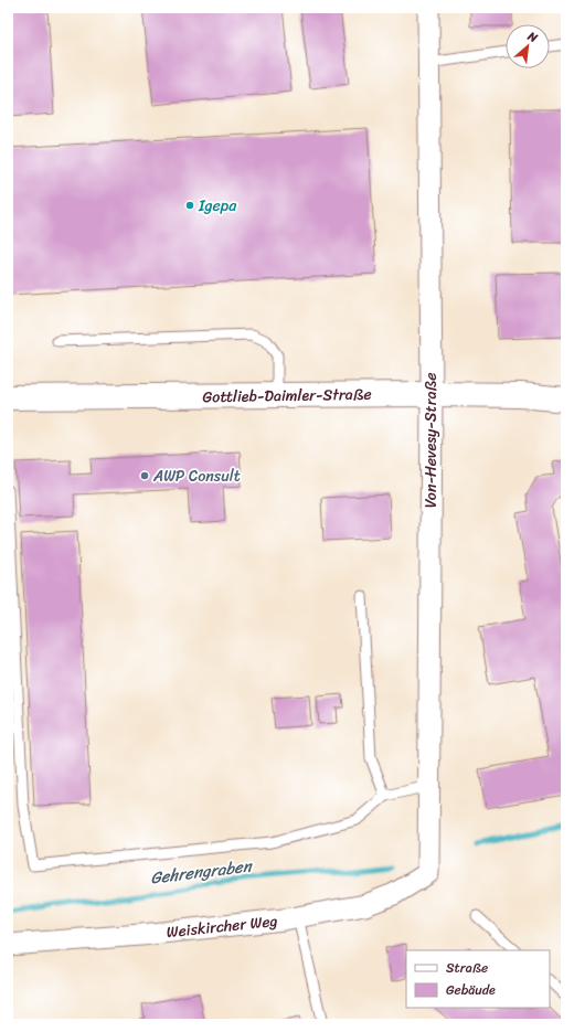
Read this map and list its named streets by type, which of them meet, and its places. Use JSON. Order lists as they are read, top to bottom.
{
  "streets": {
    "street": ["Gottlieb-Daimler-Straße", "Von-Hevesy-Straße", "Weiskircher Weg"]
  },
  "crossings": [
    ["Gottlieb-Daimler-Straße", "Von-Hevesy-Straße"],
    ["Von-Hevesy-Straße", "Weiskircher Weg"]
  ],
  "water": ["Gehrengraben"],
  "places": ["Igepa", "AWP Consult"],
  "legend": ["Straße", "Gebäude"],
  "north": "top right"
}
